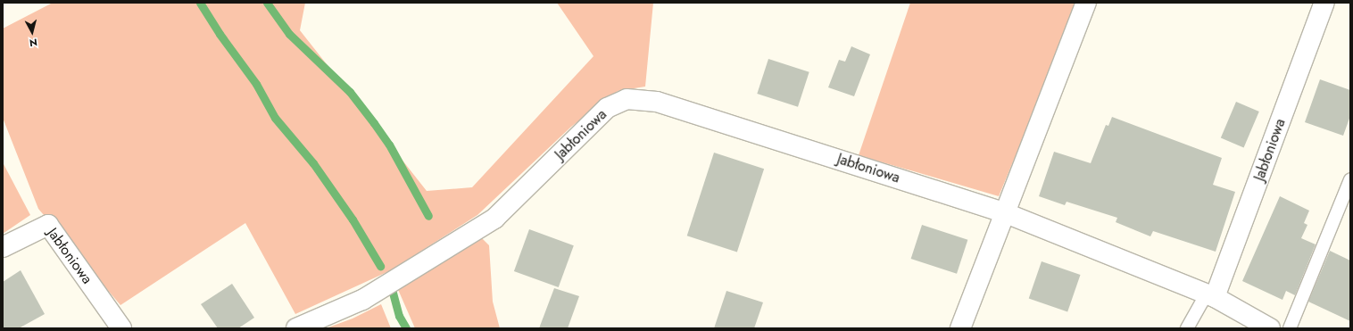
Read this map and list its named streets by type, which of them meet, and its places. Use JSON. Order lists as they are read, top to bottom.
{
  "streets": {
    "street": ["Jabłoniowa"]
  },
  "north": "bottom"
}
